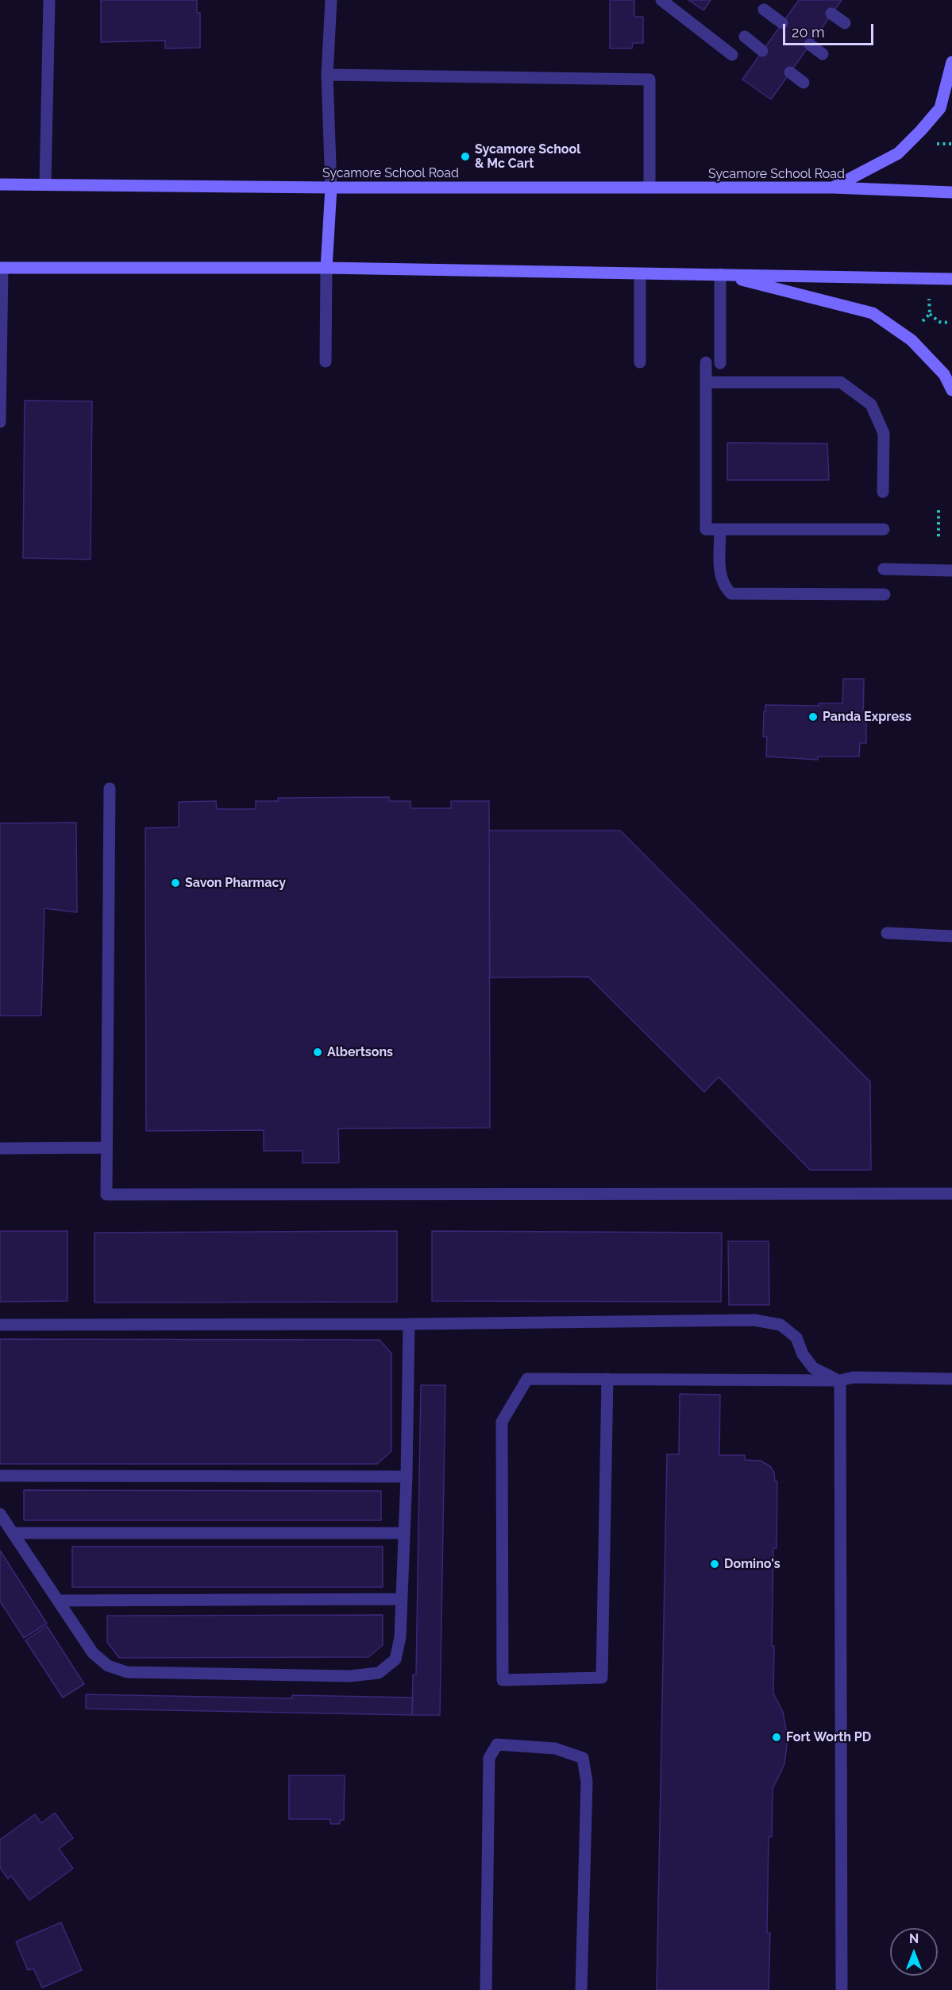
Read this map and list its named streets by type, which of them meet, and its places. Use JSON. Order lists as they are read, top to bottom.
{
  "streets": {
    "main road": ["Sycamore School Road"]
  },
  "places": [
    "Sycamore School & Mc Cart",
    "Panda Express",
    "Savon Pharmacy",
    "Albertsons",
    "Domino's",
    "Fort Worth PD"
  ],
  "scale_bar": "20 m",
  "north": "top"
}
